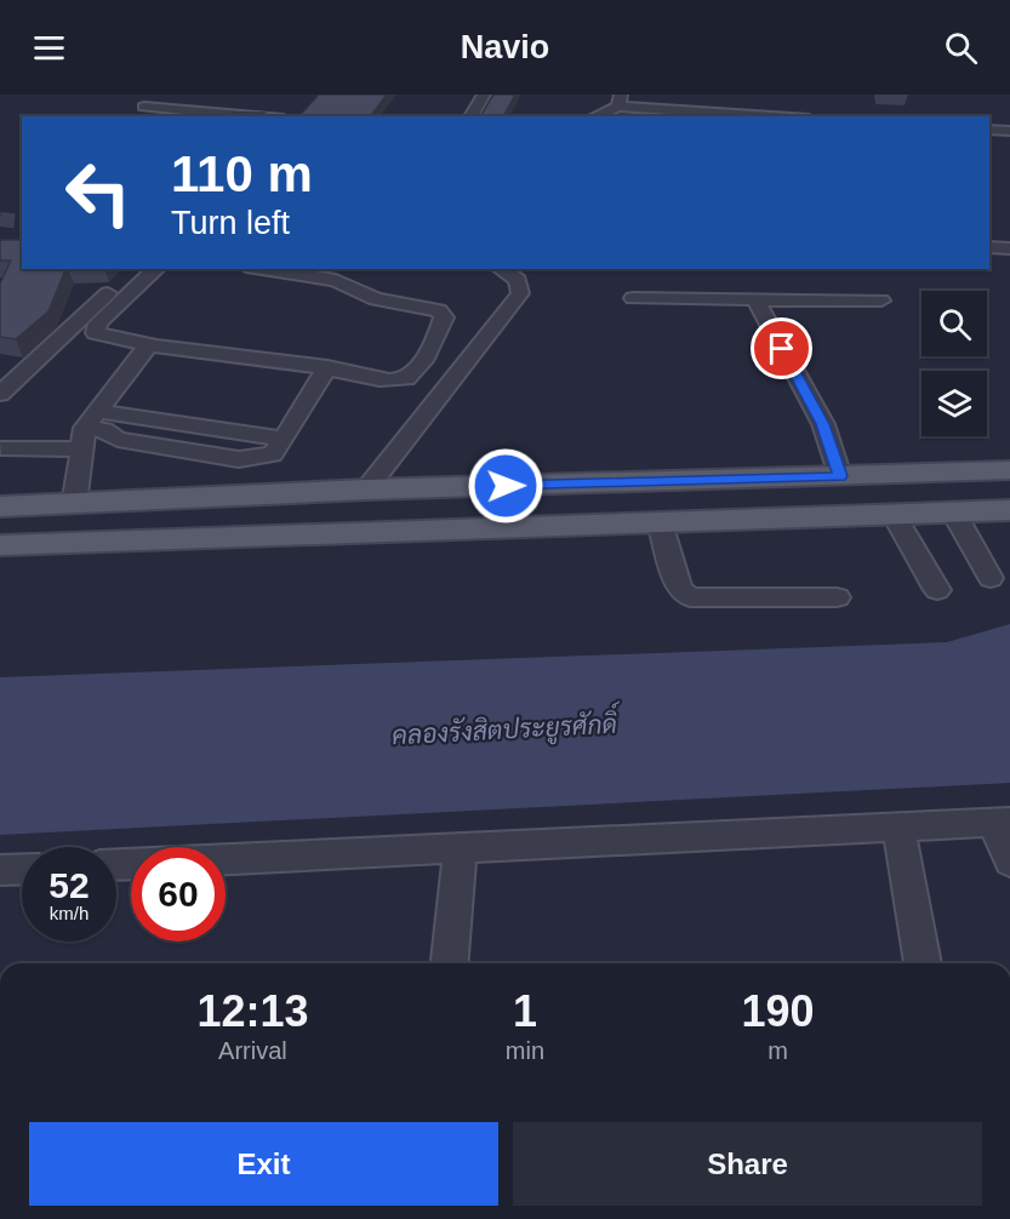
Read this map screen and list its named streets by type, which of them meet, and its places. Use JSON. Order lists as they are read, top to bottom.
{
  "water": ["คลองรังสิตประยูรศักดิ์"],
  "page": {
    "header": "Navio",
    "turn": ["110 m", "Turn left"],
    "speed": "52 km/h",
    "limit": "60",
    "eta": [
      "12:13",
      "Arrival",
      "1",
      "min",
      "190",
      "m"
    ],
    "buttons": ["Exit", "Share"]
  }
}
